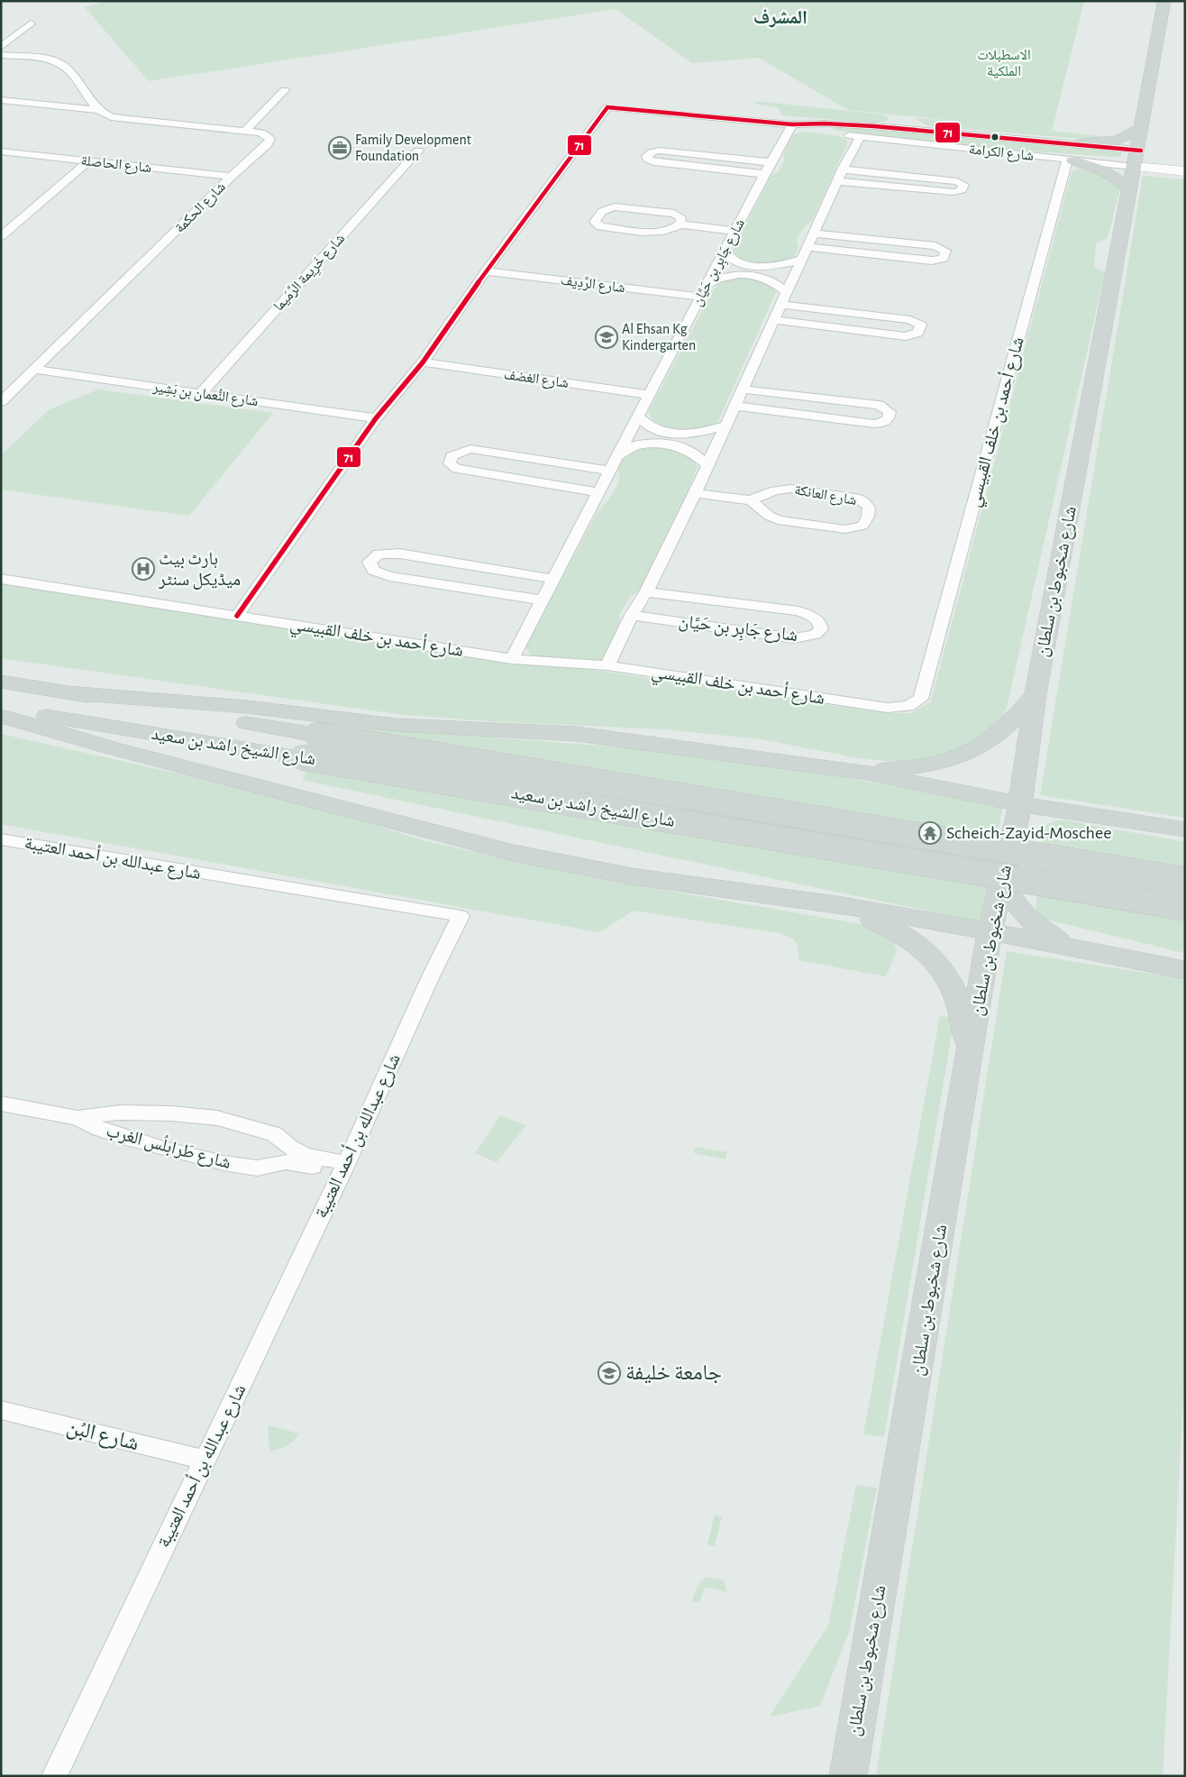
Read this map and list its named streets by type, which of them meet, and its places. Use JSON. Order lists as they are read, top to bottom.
{
  "streets": {
    "main road": ["شارع الكرامة", "شارع شخبوط بن سلطان", "شارع الشيخ راشد بن سعيد"],
    "street": [
      "شارع الحاصلة",
      "شارع الحكمة",
      "شارع جَابِر بن حَيَّان",
      "شارع خَرِيمة الرِّمَيما",
      "شارع الرَّدِيف",
      "شارع الغضف",
      "شارع النُّعمان بن بَشِير",
      "شارع أحمد بن خلف القبيسي",
      "شارع العانكة",
      "شارع عبدالله بن أحمد العتيبة",
      "شارع طَرابلُس الغرب",
      "شارع البُن"
    ]
  },
  "crossings": [
    ["شارع الكرامة", "شارع جَابِر بن حَيَّان"],
    ["شارع الكرامة", "شارع الرَّدِيف"],
    ["شارع الكرامة", "شارع أحمد بن خلف القبيسي"],
    ["شارع الكرامة", "شارع شخبوط بن سلطان"],
    ["شارع الحاصلة", "شارع الحكمة"],
    ["شارع الحكمة", "شارع النُّعمان بن بَشِير"],
    ["شارع جَابِر بن حَيَّان", "شارع الرَّدِيف"],
    ["شارع جَابِر بن حَيَّان", "شارع الغضف"],
    ["شارع جَابِر بن حَيَّان", "شارع أحمد بن خلف القبيسي"],
    ["شارع خَرِيمة الرِّمَيما", "شارع النُّعمان بن بَشِير"],
    ["شارع عبدالله بن أحمد العتيبة", "شارع طَرابلُس الغرب"],
    ["شارع عبدالله بن أحمد العتيبة", "شارع البُن"]
  ],
  "districts": ["المشرف"],
  "parks": ["الاسطبلات الملكية"],
  "places": {
    "office": ["Family Development Foundation"],
    "school or university": ["Al Ehsan Kg Kindergarten", "جامعة خليفة"],
    "hospital": ["ہارٹ بیٹ میڈیکل سنٹر"],
    "temple": ["Scheich-Zayid-Moschee"]
  },
  "lines": ["transit line 71"]
}
